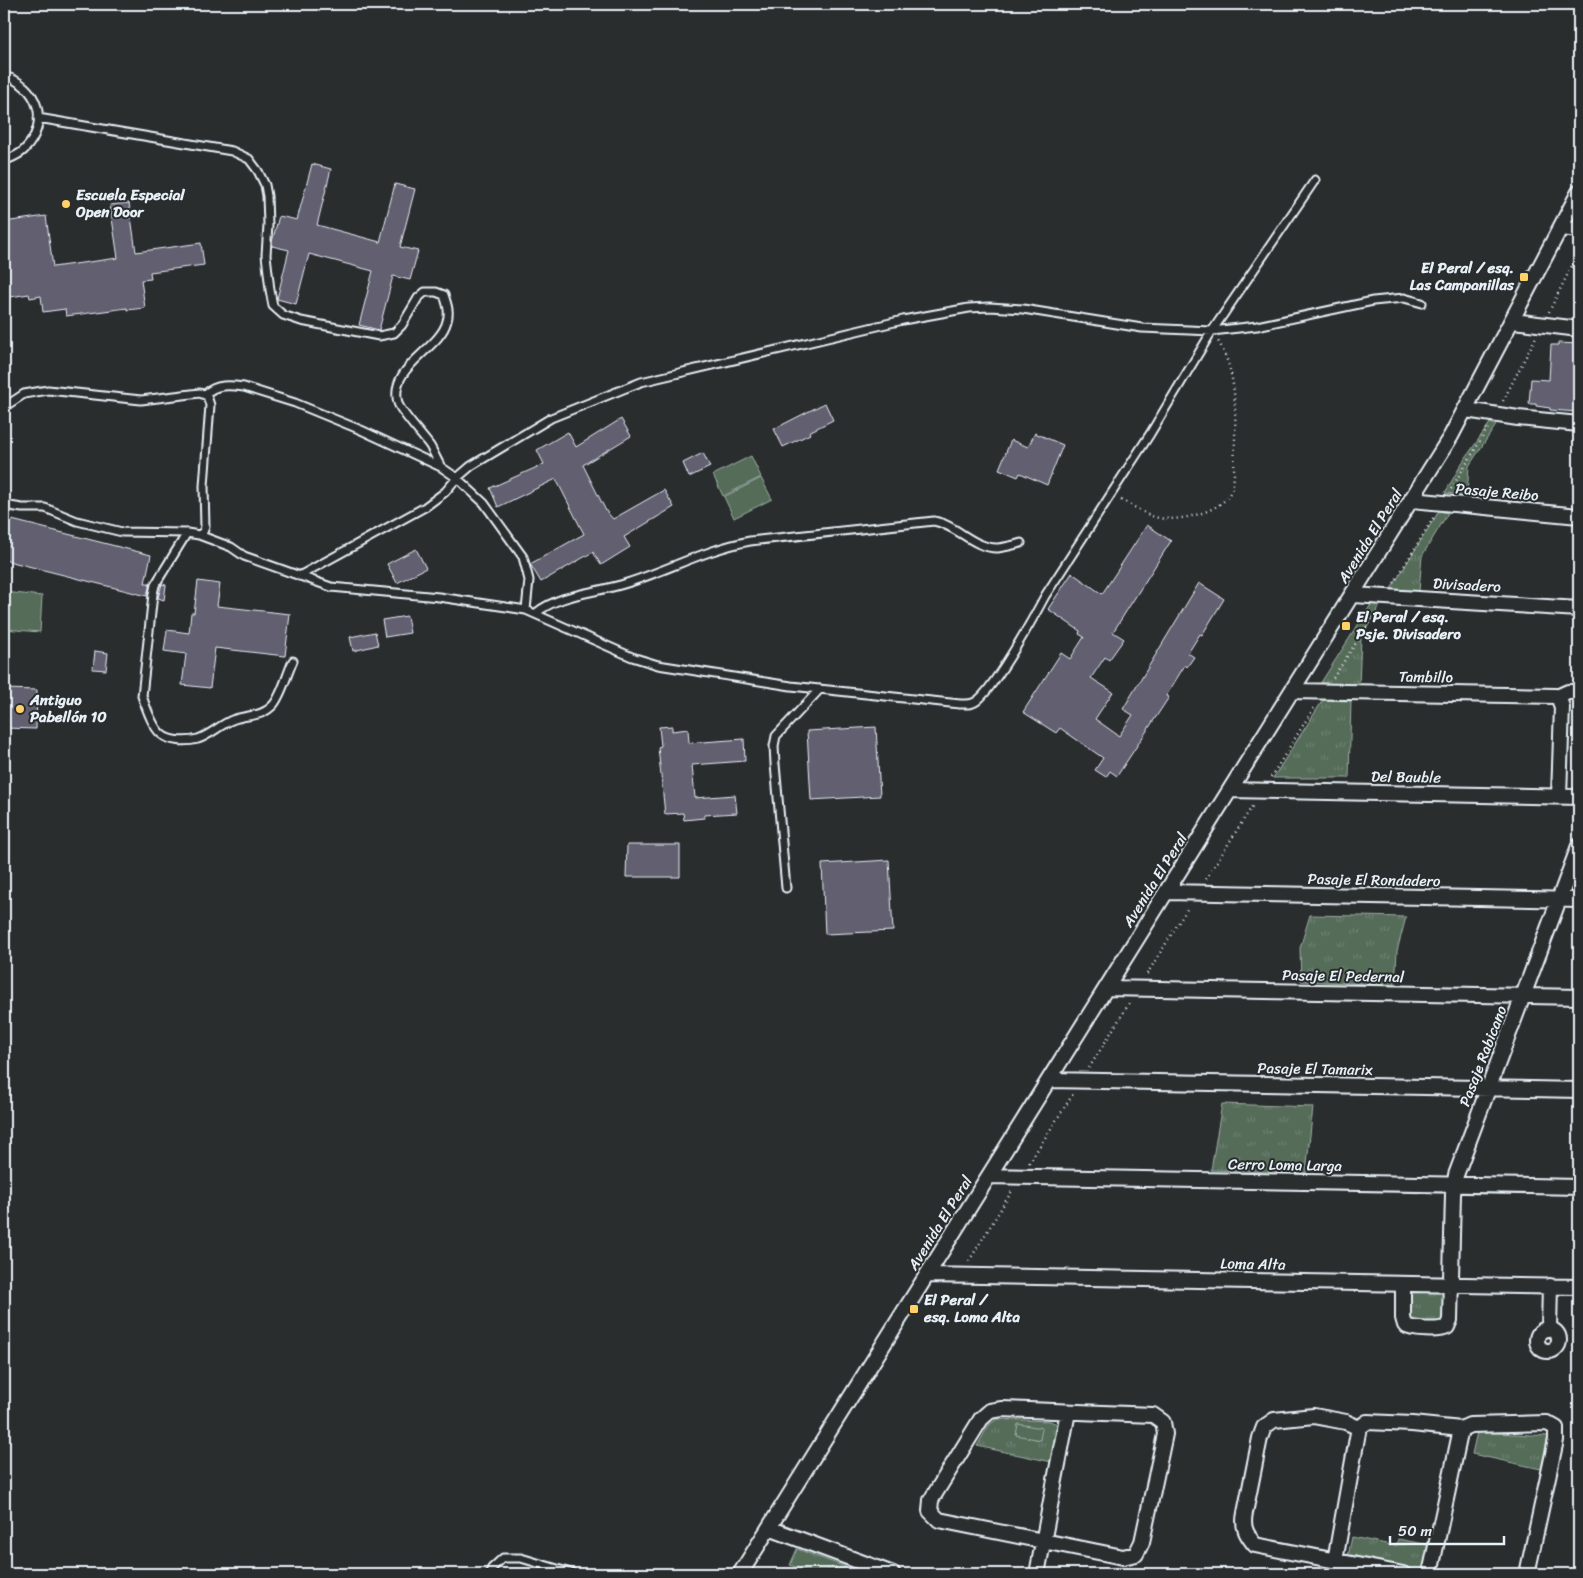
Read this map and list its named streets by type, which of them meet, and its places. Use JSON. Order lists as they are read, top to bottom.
{
  "streets": {
    "street": [
      "Pasaje Reibo",
      "Avenida El Peral",
      "Divisadero",
      "Tambillo",
      "Del Bauble",
      "Pasaje El Rondadero",
      "Pasaje El Pedernal",
      "Pasaje Rabicano",
      "Pasaje El Tamarix",
      "Cerro Loma Larga",
      "Loma Alta"
    ]
  },
  "crossings": [
    ["Pasaje Reibo", "Avenida El Peral"],
    ["Avenida El Peral", "Divisadero"],
    ["Avenida El Peral", "Tambillo"],
    ["Avenida El Peral", "Del Bauble"],
    ["Avenida El Peral", "Pasaje El Rondadero"],
    ["Avenida El Peral", "Pasaje El Pedernal"],
    ["Avenida El Peral", "Pasaje El Tamarix"],
    ["Avenida El Peral", "Cerro Loma Larga"],
    ["Avenida El Peral", "Loma Alta"],
    ["Pasaje El Rondadero", "Pasaje Rabicano"],
    ["Pasaje El Pedernal", "Pasaje Rabicano"],
    ["Pasaje Rabicano", "Pasaje El Tamarix"],
    ["Pasaje Rabicano", "Cerro Loma Larga"],
    ["Pasaje Rabicano", "Loma Alta"]
  ],
  "places": {
    "other": ["Escuela Especial Open Door", "Antiguo Pabellón 10"],
    "transit": ["El Peral / esq. Las Campanillas", "El Peral / esq. Psje. Divisadero", "El Peral / esq. Loma Alta"]
  },
  "scale_bar": "50 m"
}
